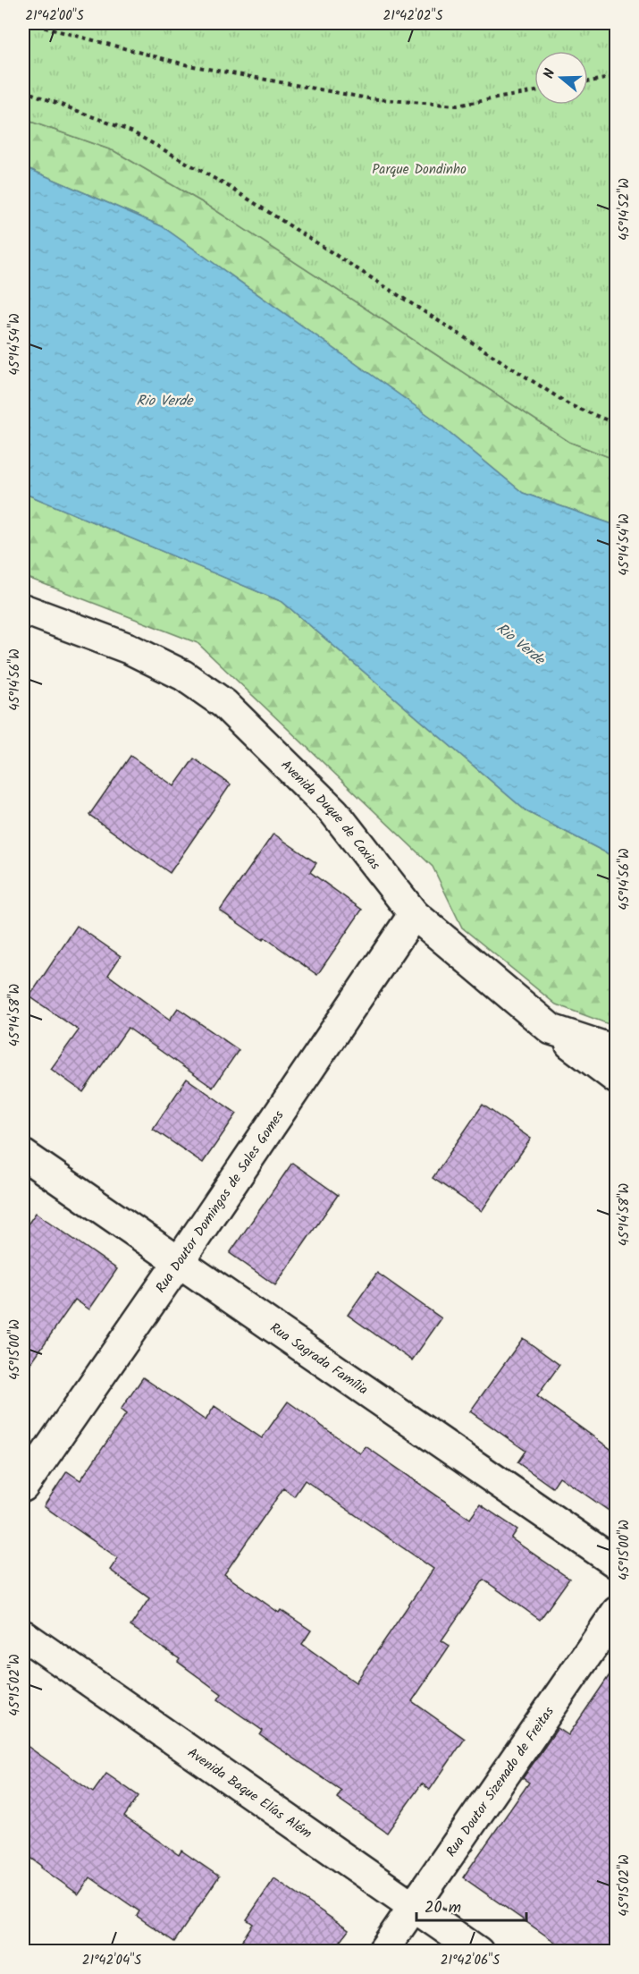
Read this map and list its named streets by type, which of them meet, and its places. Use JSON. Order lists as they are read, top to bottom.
{
  "streets": {
    "street": [
      "Avenida Duque de Caxias",
      "Rua Doutor Domingos de Sales Gomes",
      "Rua Sagrada Família",
      "Rua Doutor Sizenado de Freitas",
      "Avenida Baque Elías Além"
    ]
  },
  "crossings": [
    ["Avenida Duque de Caxias", "Rua Doutor Domingos de Sales Gomes"],
    ["Rua Doutor Domingos de Sales Gomes", "Rua Sagrada Família"],
    ["Rua Doutor Sizenado de Freitas", "Avenida Baque Elías Além"]
  ],
  "water": ["Rio Verde"],
  "parks": ["Parque Dondinho"],
  "scale_bar": "20 m",
  "north": "left",
  "coordinates": [
    "21°42'00\"S",
    "21°42'02\"S",
    "45°14'52\"W",
    "45°14'54\"W",
    "45°14'56\"W",
    "45°14'58\"W",
    "45°15'00\"W",
    "45°15'02\"W",
    "21°42'04\"S",
    "21°42'06\"S"
  ]
}
